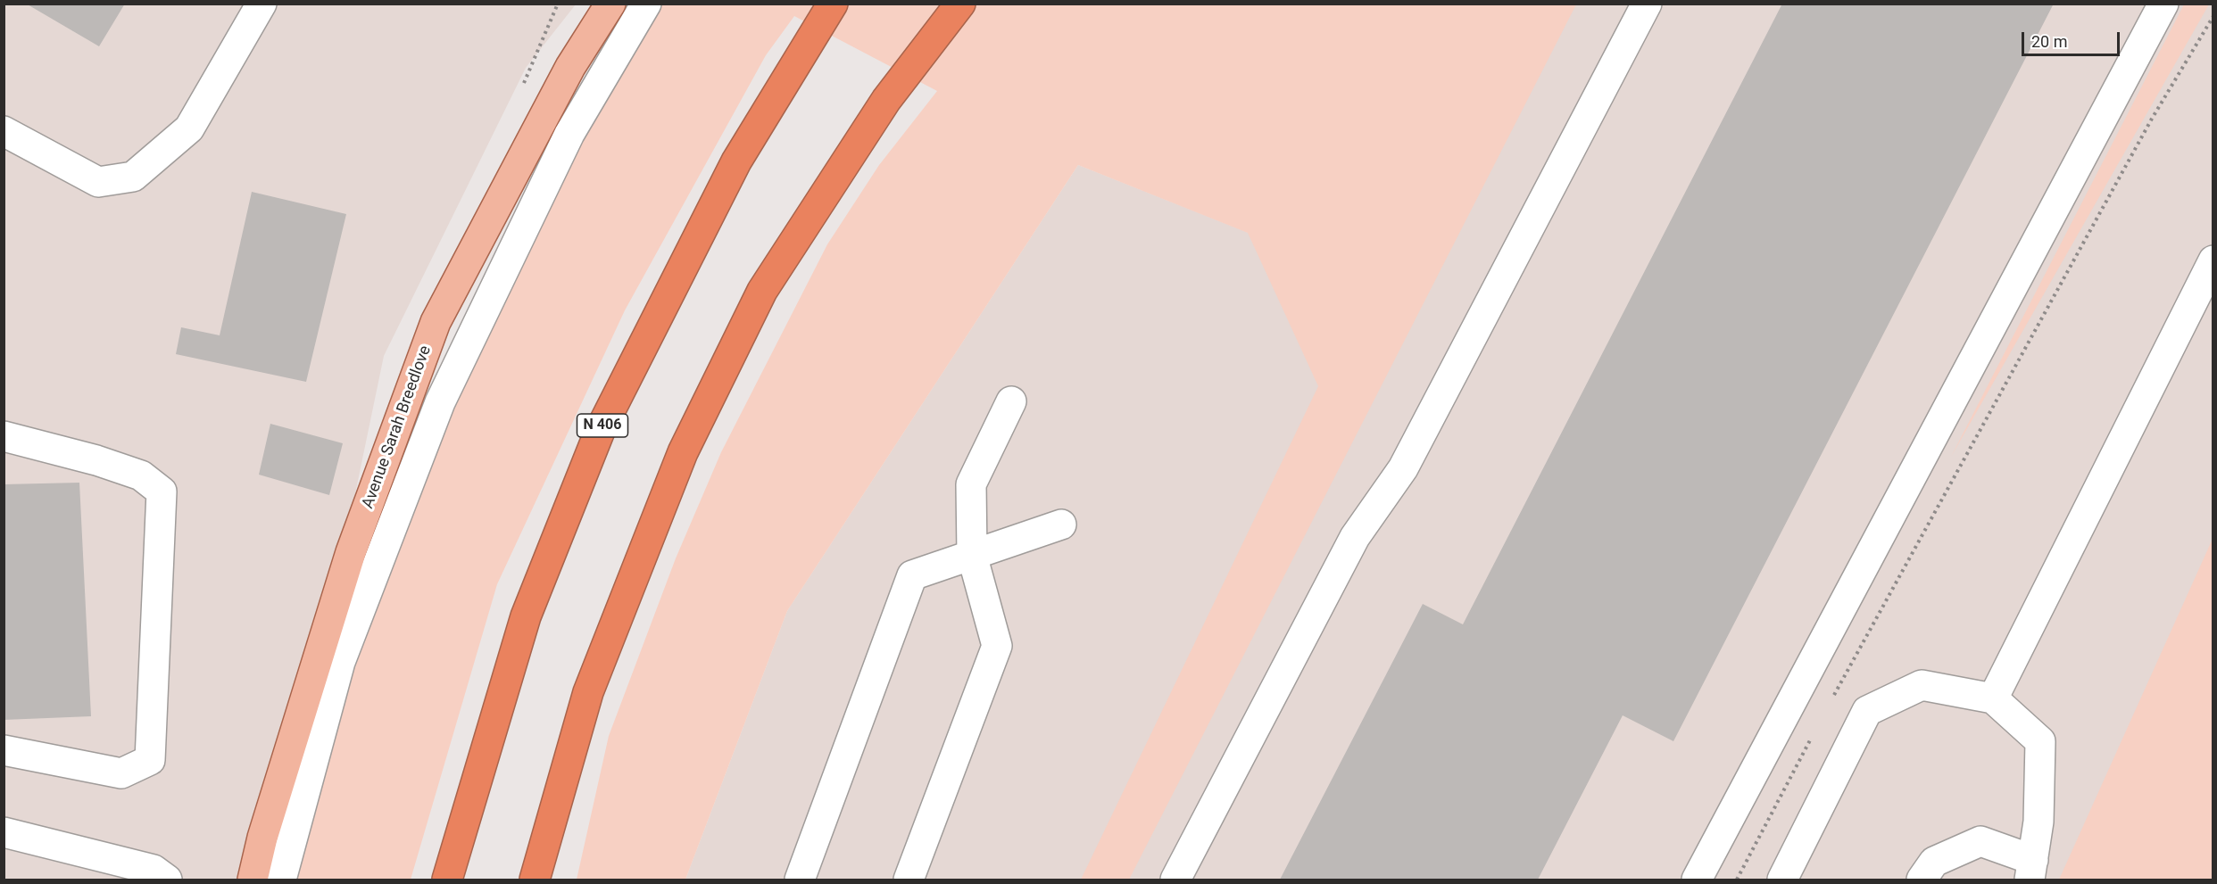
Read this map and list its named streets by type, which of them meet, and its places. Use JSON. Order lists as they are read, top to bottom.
{
  "streets": {
    "highway": ["N 406"],
    "main road": ["Avenue Sarah Breedlove"]
  },
  "scale_bar": "20 m"
}
